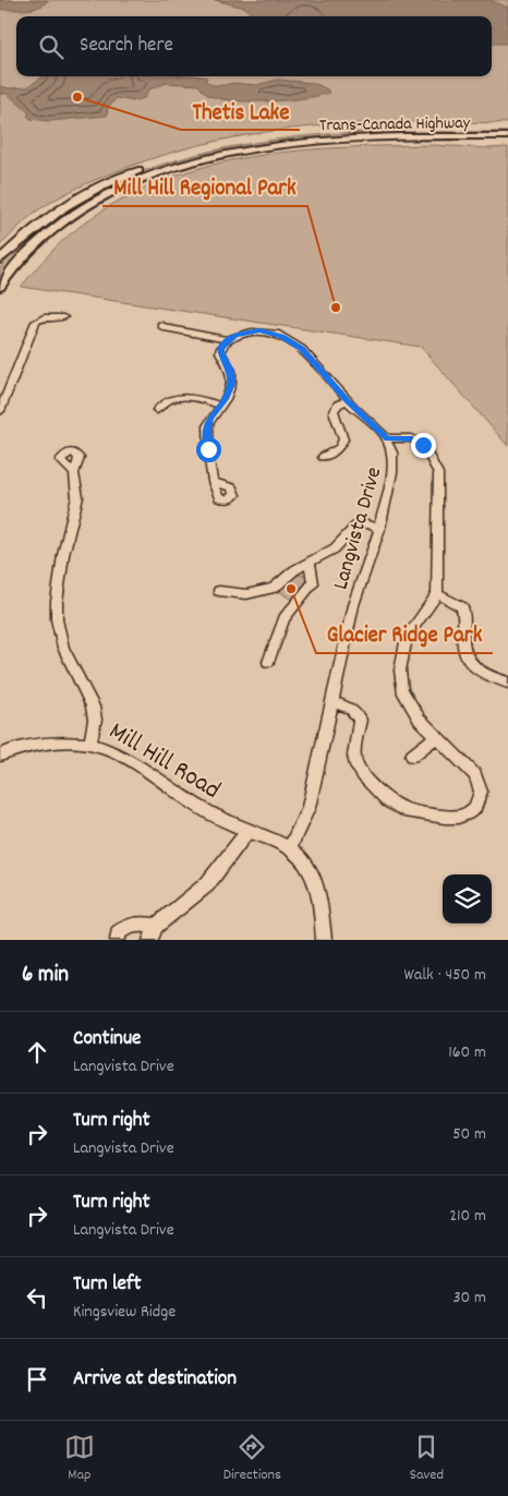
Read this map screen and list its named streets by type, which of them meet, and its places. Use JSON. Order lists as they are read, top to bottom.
{
  "streets": {
    "highway": ["Trans-Canada Highway"],
    "street": ["Langvista Drive", "Mill Hill Road"]
  },
  "crossings": [
    ["Langvista Drive", "Mill Hill Road"]
  ],
  "places": ["Thetis Lake", "Mill Hill Regional Park", "Glacier Ridge Park"],
  "page": {
    "search": "Search here",
    "heading": ["6 min", "Walk · 450 m"],
    "list": [
      ["Continue", "Langvista Drive", "160 m"],
      ["Turn right", "Langvista Drive", "50 m"],
      ["Turn right", "Langvista Drive", "210 m"],
      ["Turn left", "Kingsview Ridge", "30 m"],
      "Arrive at destination"
    ],
    "nav": ["Map", "Directions", "Saved"]
  }
}
